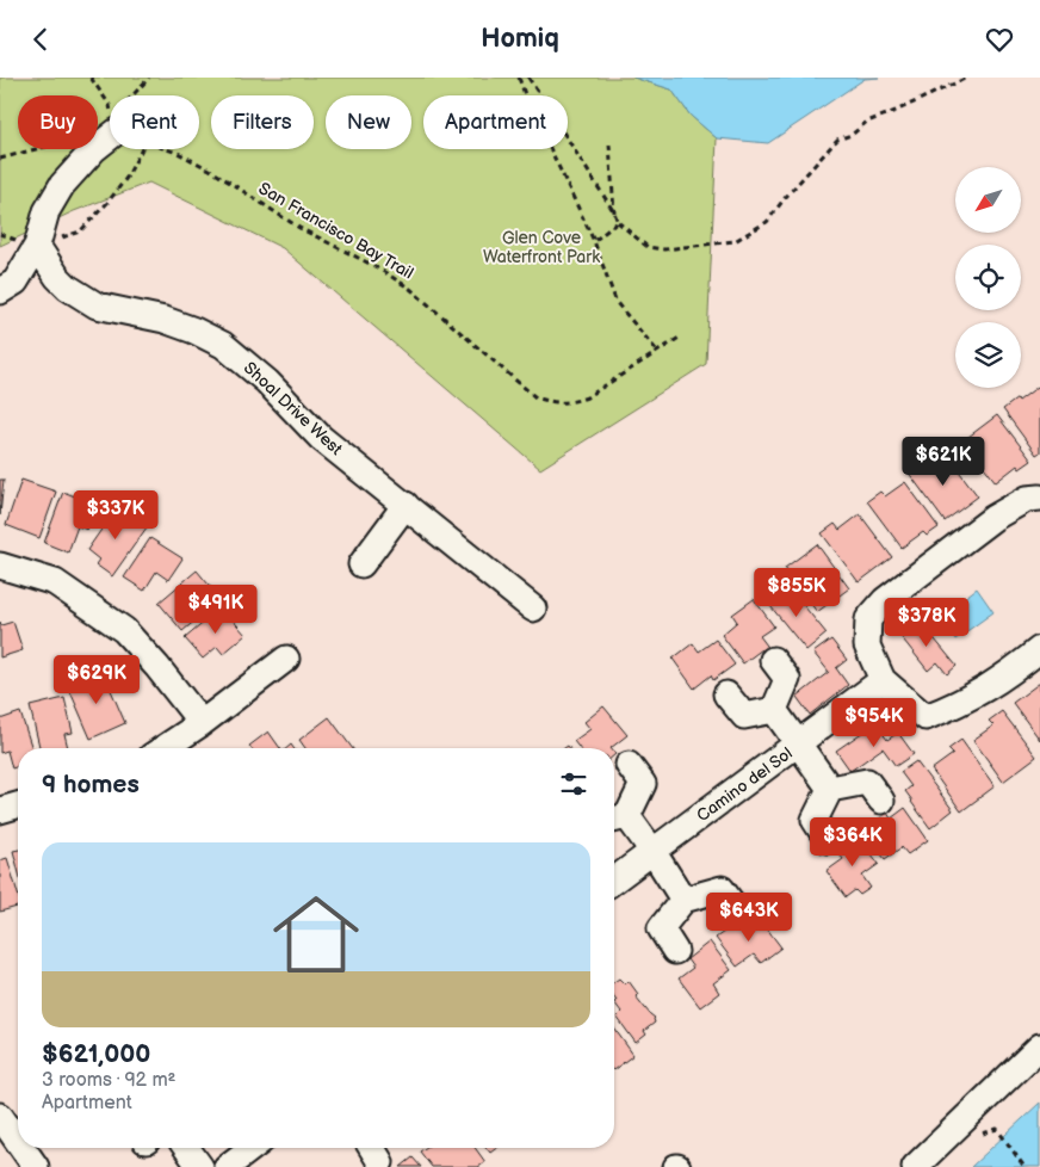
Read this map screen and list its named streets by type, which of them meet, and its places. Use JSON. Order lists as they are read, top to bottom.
{
  "streets": {
    "street": ["Shoal Drive West", "Camino del Sol"],
    "path": ["San Francisco Bay Trail"]
  },
  "crossings": [
    ["San Francisco Bay Trail", "Shoal Drive West"]
  ],
  "parks": ["Glen Cove Waterfront Park"],
  "north": "bottom left",
  "page": {
    "header": "Homiq",
    "chip": [
      "Buy",
      "Rent",
      "Filters",
      "New",
      "Apartment"
    ],
    "price": [
      "$621K",
      "$337K",
      "$855K",
      "$491K",
      "$378K",
      "$629K",
      "$954K",
      "$364K",
      "$643K"
    ],
    "heading": "9 homes",
    "list": [
      {
        "name": "$621,000",
        "note": "3 rooms · 92 m² · Apartment"
      }
    ]
  }
}
